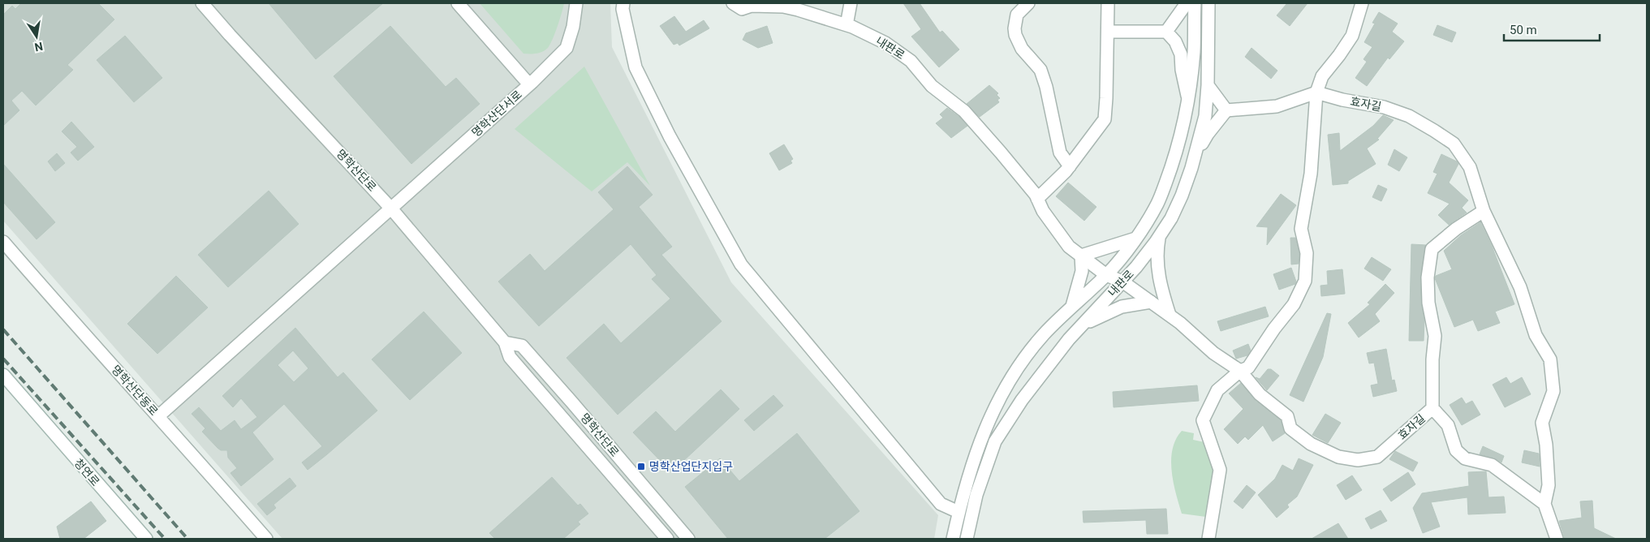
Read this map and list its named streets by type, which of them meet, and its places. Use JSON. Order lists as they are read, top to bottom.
{
  "streets": {
    "street": [
      "내판로",
      "효자길",
      "명학산단서로",
      "명학산단로",
      "명학산단동로",
      "청연로"
    ]
  },
  "crossings": [
    ["내판로", "효자길"],
    ["명학산단서로", "명학산단로"],
    ["명학산단서로", "명학산단동로"]
  ],
  "places": {
    "transit": ["명학산업단지입구"]
  },
  "scale_bar": "50 m",
  "north": "bottom"
}
